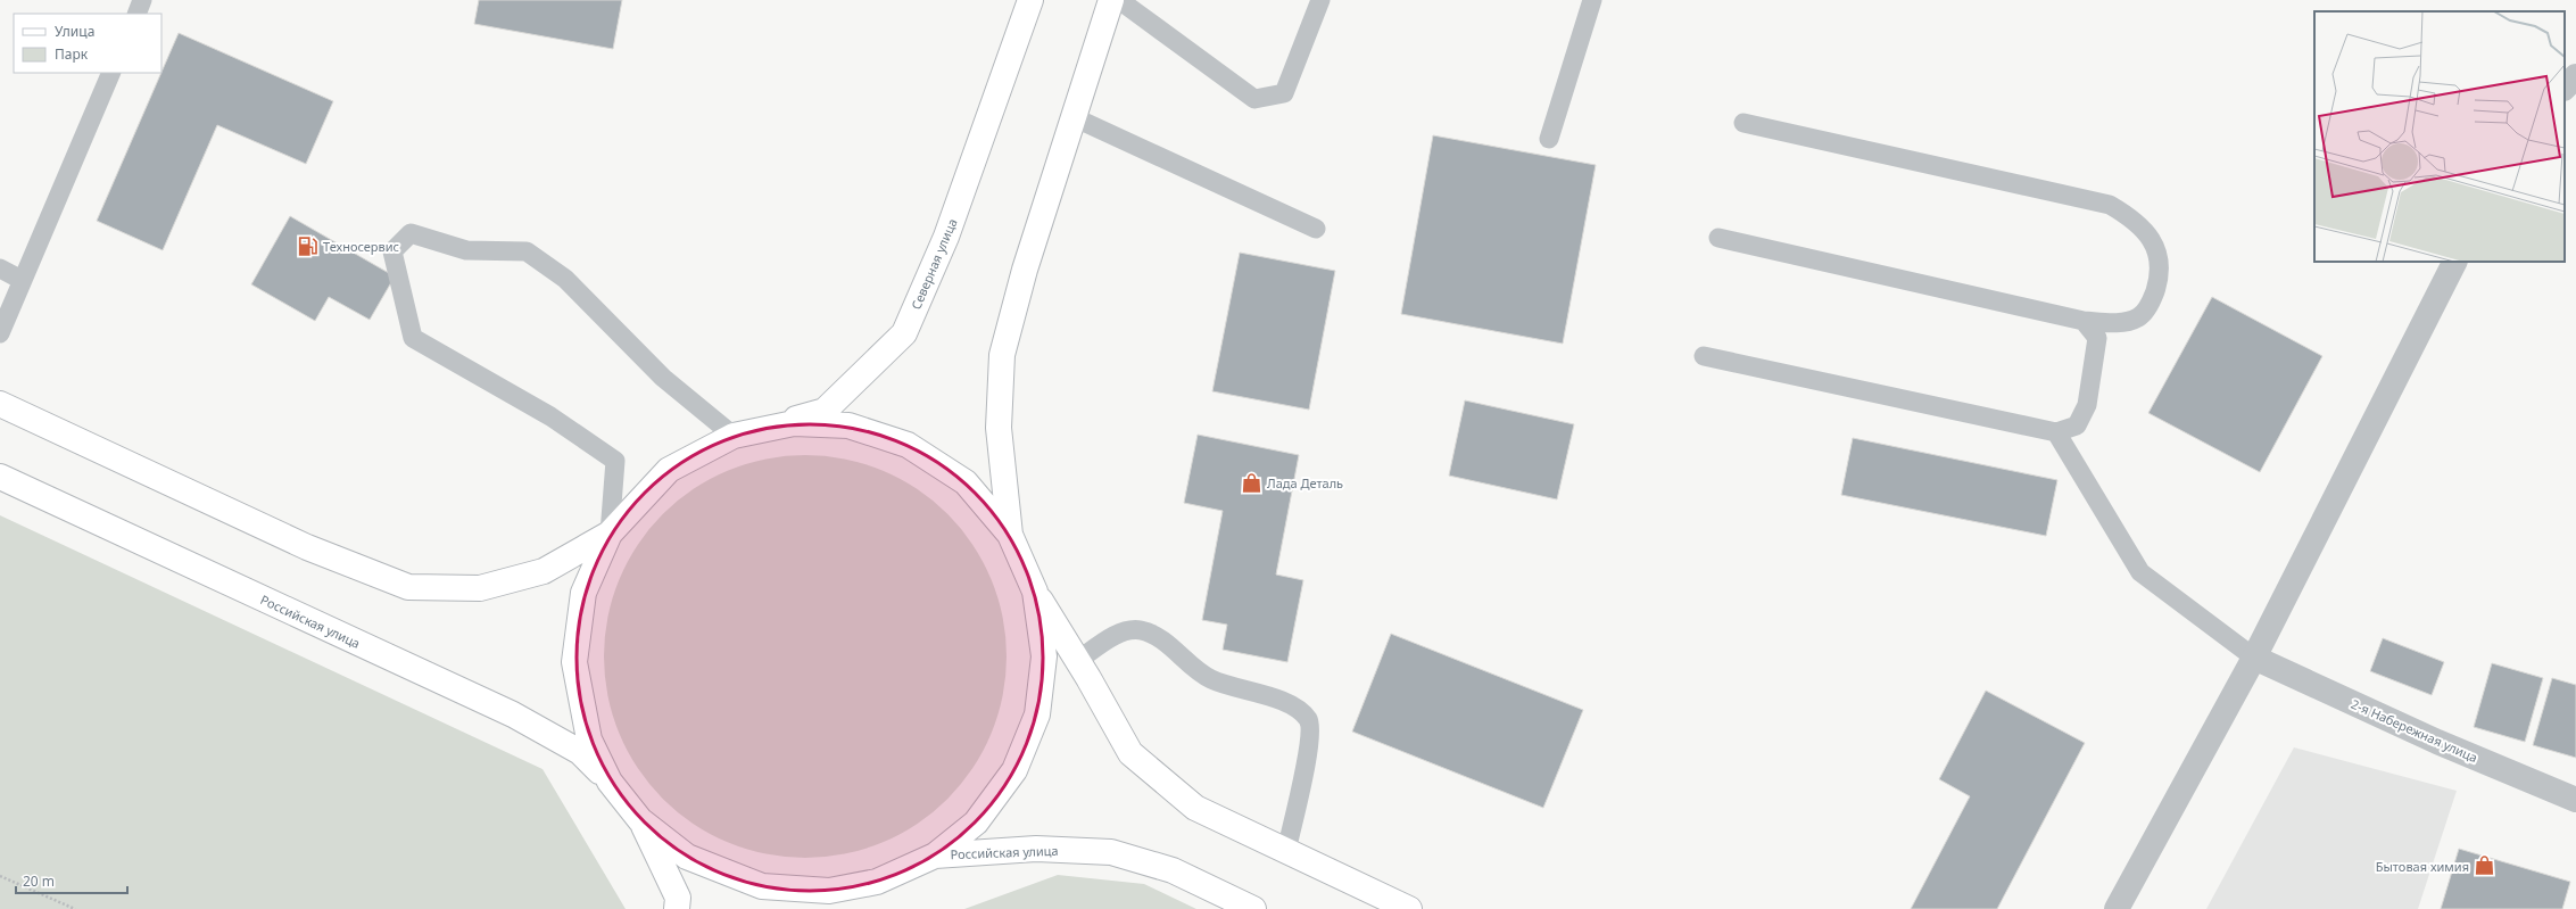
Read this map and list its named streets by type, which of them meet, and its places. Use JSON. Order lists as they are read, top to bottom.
{
  "streets": {
    "main road": ["Северная улица", "Российская улица"],
    "street": ["2-я Набережная улица"]
  },
  "places": {
    "fuel station": ["Техносервис"],
    "shop": ["Лада Деталь", "Бытовая химия"]
  },
  "legend": ["Улица", "Парк"],
  "scale_bar": "20 m"
}
